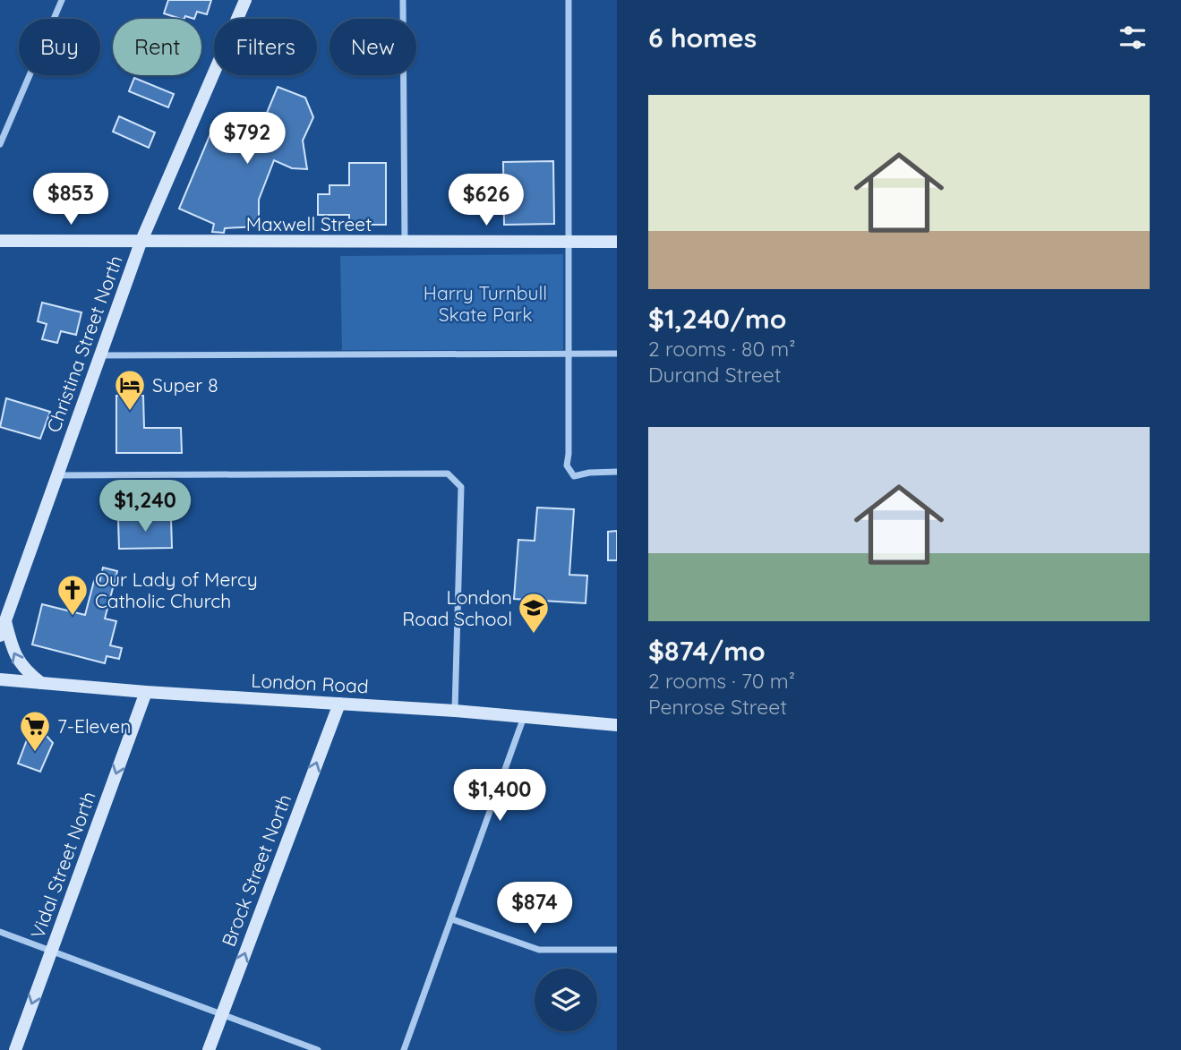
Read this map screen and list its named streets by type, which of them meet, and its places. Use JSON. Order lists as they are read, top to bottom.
{
  "streets": {
    "main road": [
      "Maxwell Street",
      "Christina Street North",
      "London Road",
      "Vidal Street North",
      "Brock Street North"
    ]
  },
  "crossings": [
    ["Maxwell Street", "Christina Street North"],
    ["London Road", "Vidal Street North"],
    ["London Road", "Brock Street North"]
  ],
  "one_way": ["Vidal Street North", "Brock Street North"],
  "parks": ["Harry Turnbull Skate Park"],
  "places": {
    "hotel": ["Super 8"],
    "church": ["Our Lady of Mercy Catholic Church"],
    "school or university": ["London Road School"],
    "supermarket": ["7-Eleven"]
  },
  "page": {
    "heading": "6 homes",
    "chip": [
      "Buy",
      "Rent",
      "Filters",
      "New"
    ],
    "list": [
      {
        "name": "$1,240/mo",
        "note": "2 rooms · 80 m² · Durand Street"
      },
      {
        "name": "$874/mo",
        "note": "2 rooms · 70 m² · Penrose Street"
      }
    ],
    "price": [
      "$792",
      "$853",
      "$626",
      "$1,240",
      "$1,400",
      "$874"
    ]
  }
}
